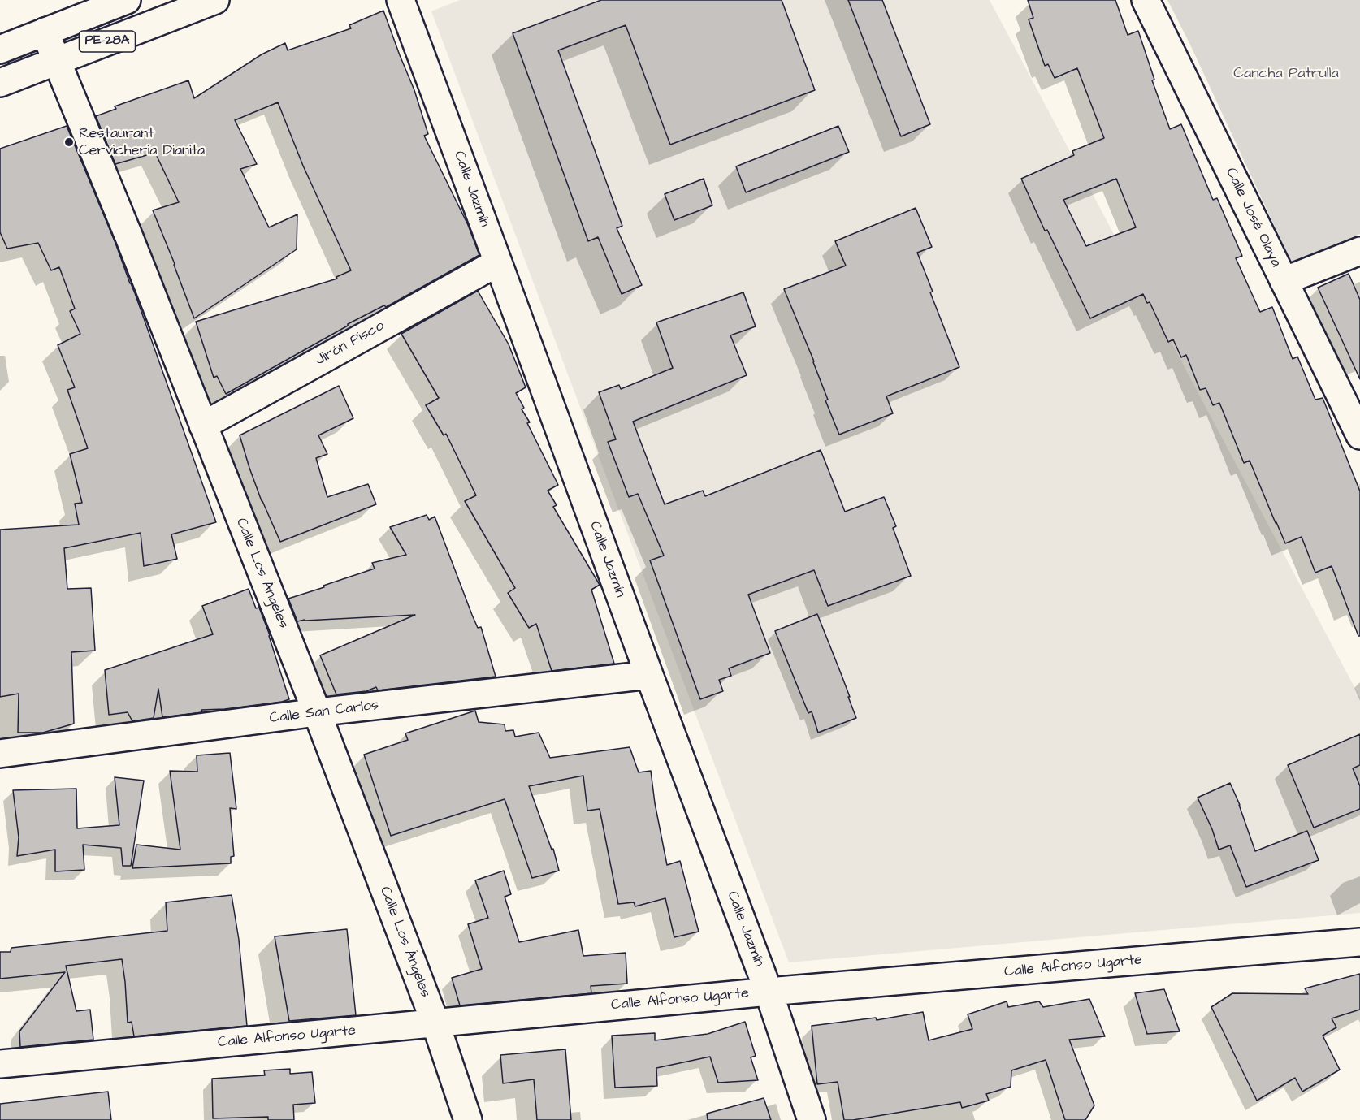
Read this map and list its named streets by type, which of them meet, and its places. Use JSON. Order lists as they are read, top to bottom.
{
  "streets": {
    "main road": [
      "PE-28A",
      "Calle Jazmín",
      "Calle José Olaya",
      "Jirón Pisco",
      "Calle Los Ángeles",
      "Calle San Carlos",
      "Calle Alfonso Ugarte"
    ]
  },
  "crossings": [
    ["PE-28A", "Calle Los Ángeles"],
    ["Calle Jazmín", "Jirón Pisco"],
    ["Calle Jazmín", "Calle San Carlos"],
    ["Calle Jazmín", "Calle Alfonso Ugarte"],
    ["Jirón Pisco", "Calle Los Ángeles"],
    ["Calle Los Ángeles", "Calle San Carlos"],
    ["Calle Los Ángeles", "Calle Alfonso Ugarte"]
  ],
  "parks": ["Cancha Patrulla"],
  "places": ["Restaurant Cervicheria Dianita"]
}
